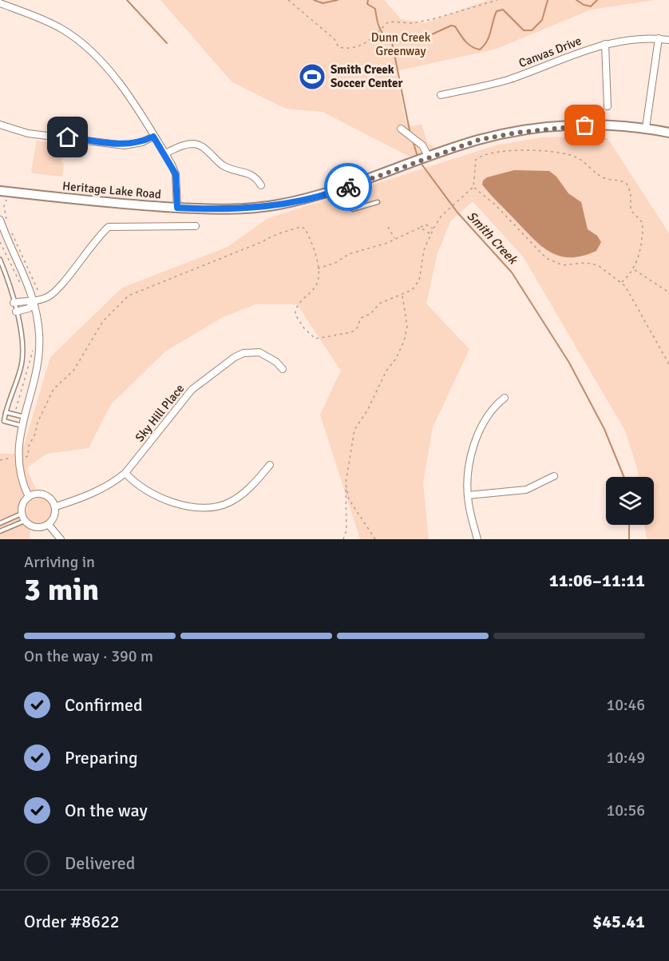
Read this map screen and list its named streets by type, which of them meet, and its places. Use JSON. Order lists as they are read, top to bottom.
{
  "streets": {
    "main road": ["Heritage Lake Road"],
    "street": ["Canvas Drive", "Sky Hill Place"]
  },
  "water": ["Smith Creek"],
  "parks": ["Dunn Creek Greenway"],
  "places": {
    "sports": ["Smith Creek Soccer Center"]
  },
  "page": {
    "heading": ["3 min", "Arriving in", "11:06–11:11"],
    "panel": ["Order #8622", "$45.41"],
    "bar": "On the way · 390 m",
    "list": [
      ["Confirmed", "10:46"],
      ["Preparing", "10:49"],
      ["On the way", "10:56"],
      "Delivered"
    ]
  }
}
